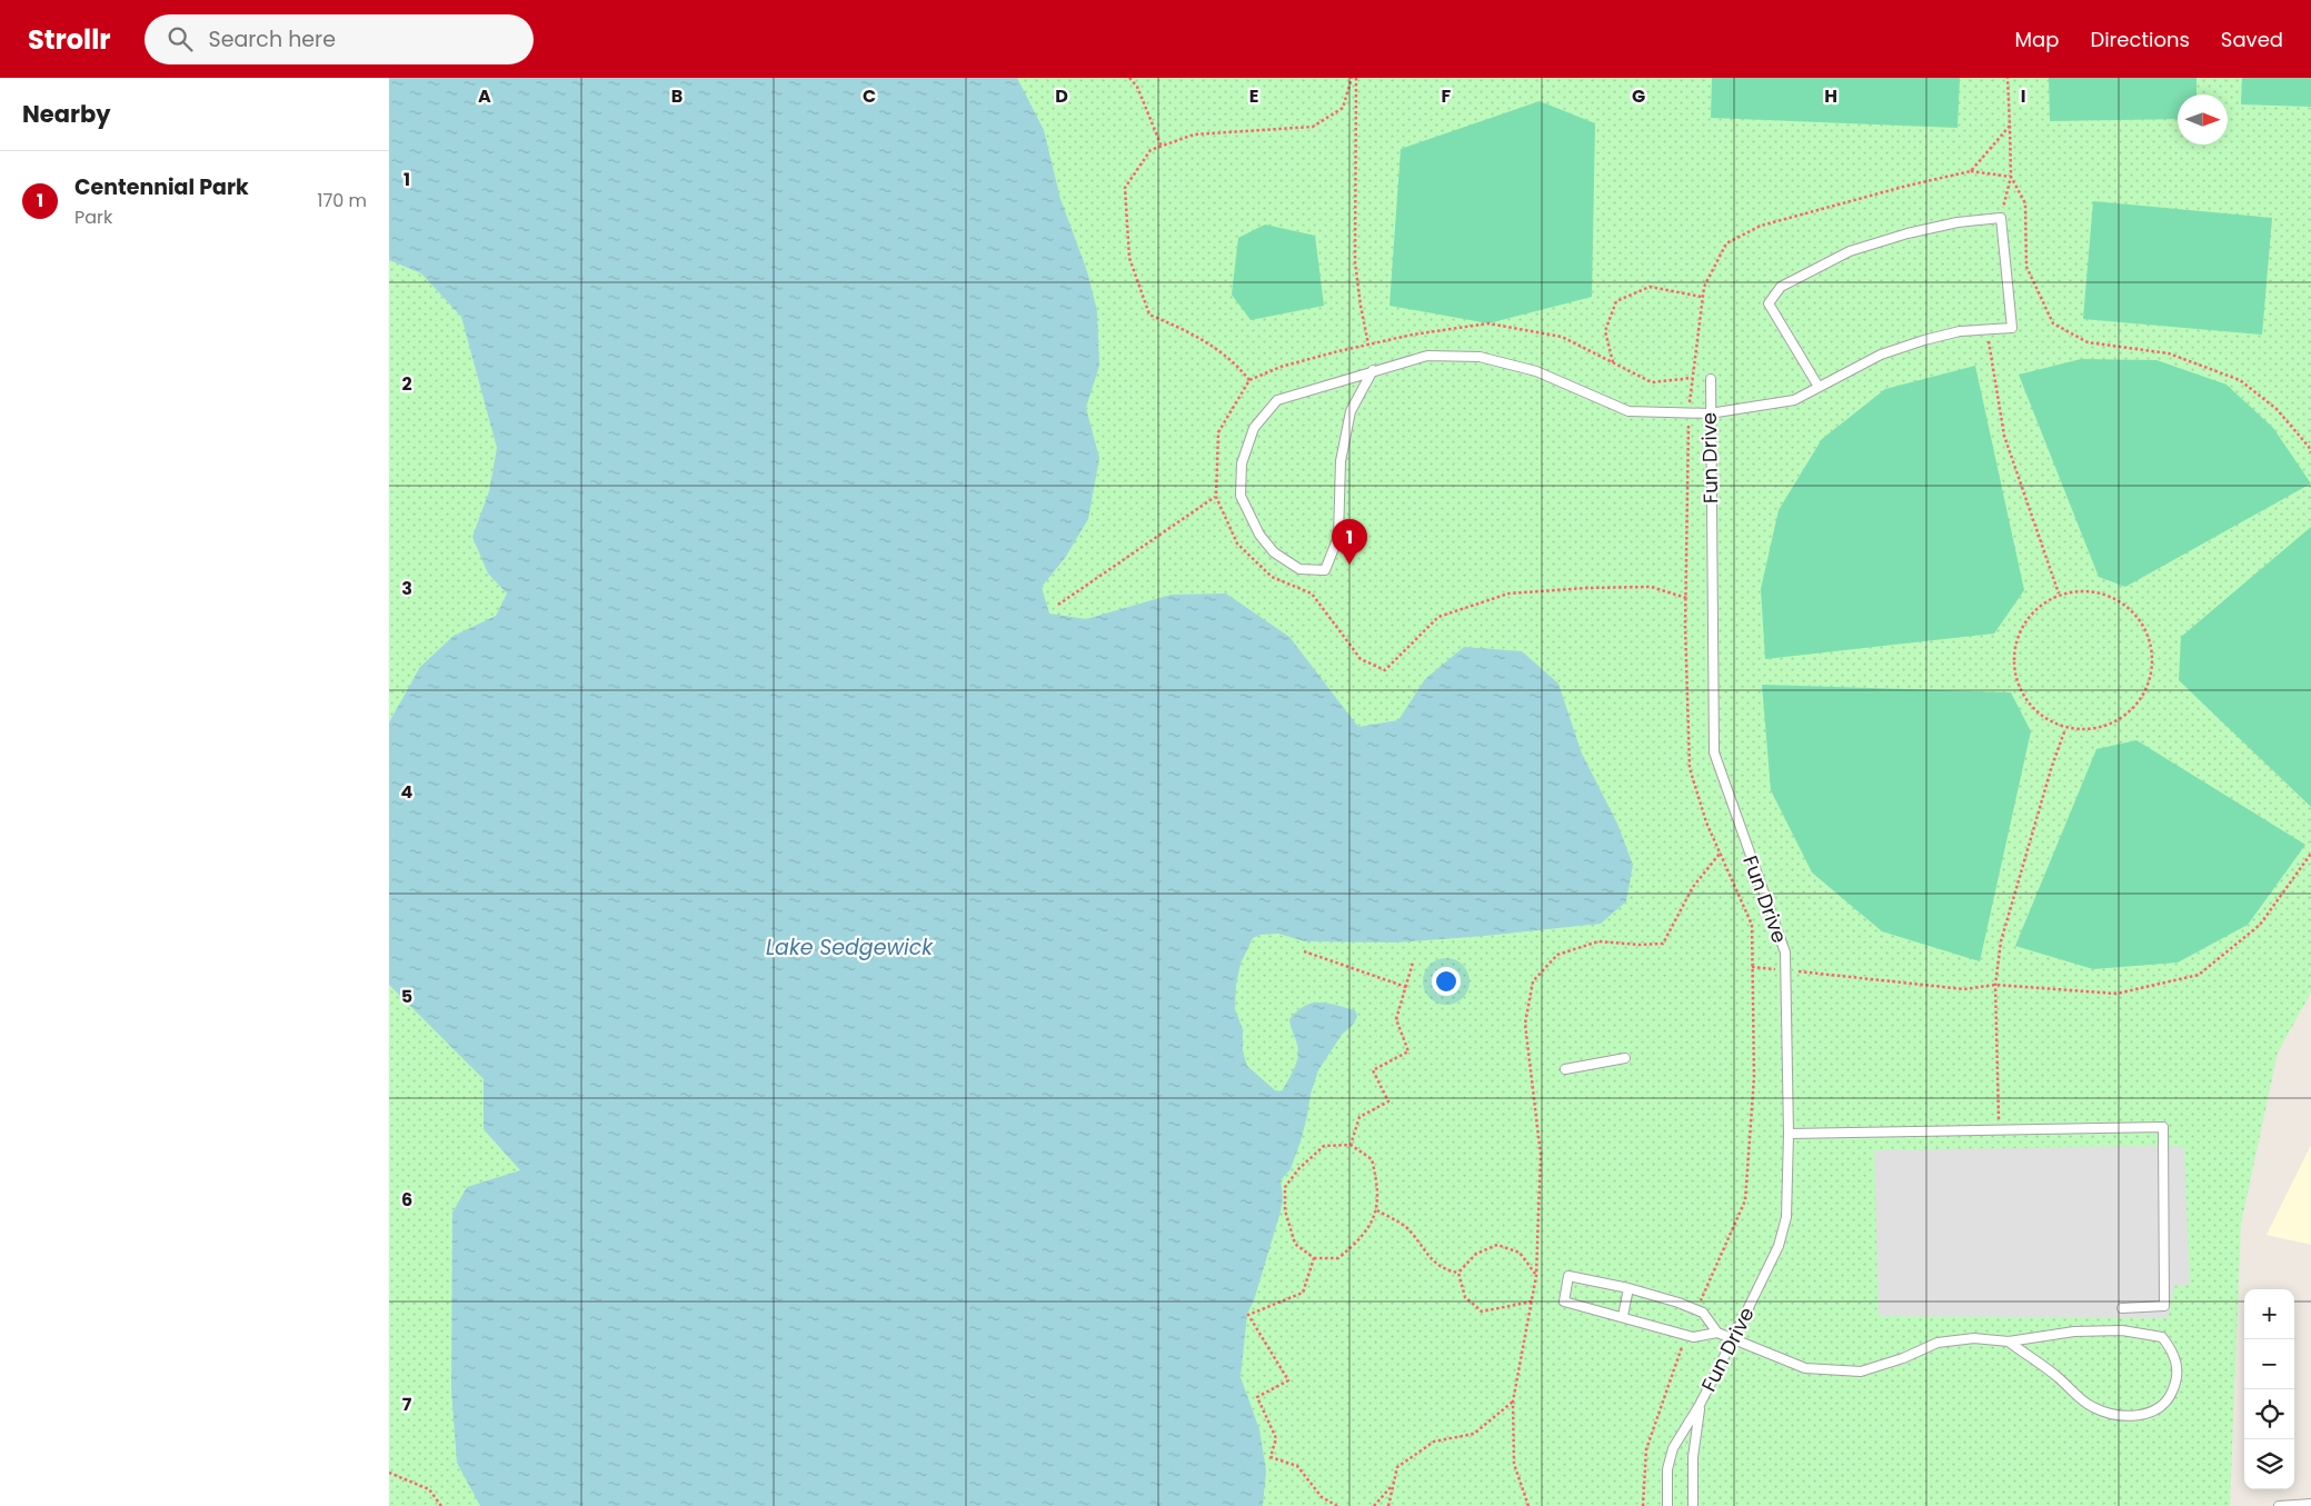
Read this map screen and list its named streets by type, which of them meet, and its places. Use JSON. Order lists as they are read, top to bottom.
{
  "streets": {
    "lane": ["Fun Drive"]
  },
  "water": ["Lake Sedgewick"],
  "north": "right",
  "page": {
    "header": "Strollr",
    "search": "Search here",
    "nav": ["Map", "Directions", "Saved"],
    "heading": "Nearby",
    "list": [
      {
        "mark": "1",
        "name": "Centennial Park",
        "note": "Park",
        "value": "170 m"
      }
    ],
    "pins": "1",
    "map_buttons": ["+", "−"]
  },
  "grid": {
    "columns": [
      "A",
      "B",
      "C",
      "D",
      "E",
      "F",
      "G",
      "H",
      "I"
    ],
    "rows": [
      "1",
      "2",
      "3",
      "4",
      "5",
      "6",
      "7"
    ]
  }
}
